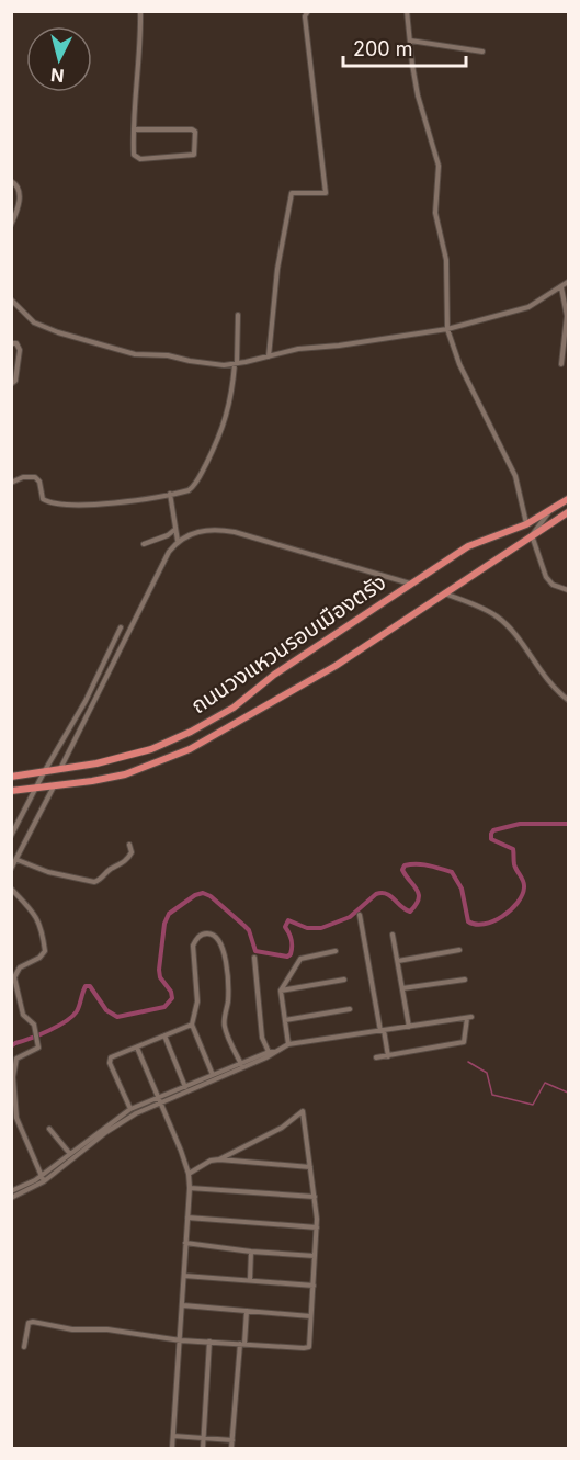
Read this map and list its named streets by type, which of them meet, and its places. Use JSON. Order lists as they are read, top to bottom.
{
  "streets": {
    "highway": ["ถนนวงแหวนรอบเมืองตรัง"]
  },
  "scale_bar": "200 m",
  "north": "bottom"
}
